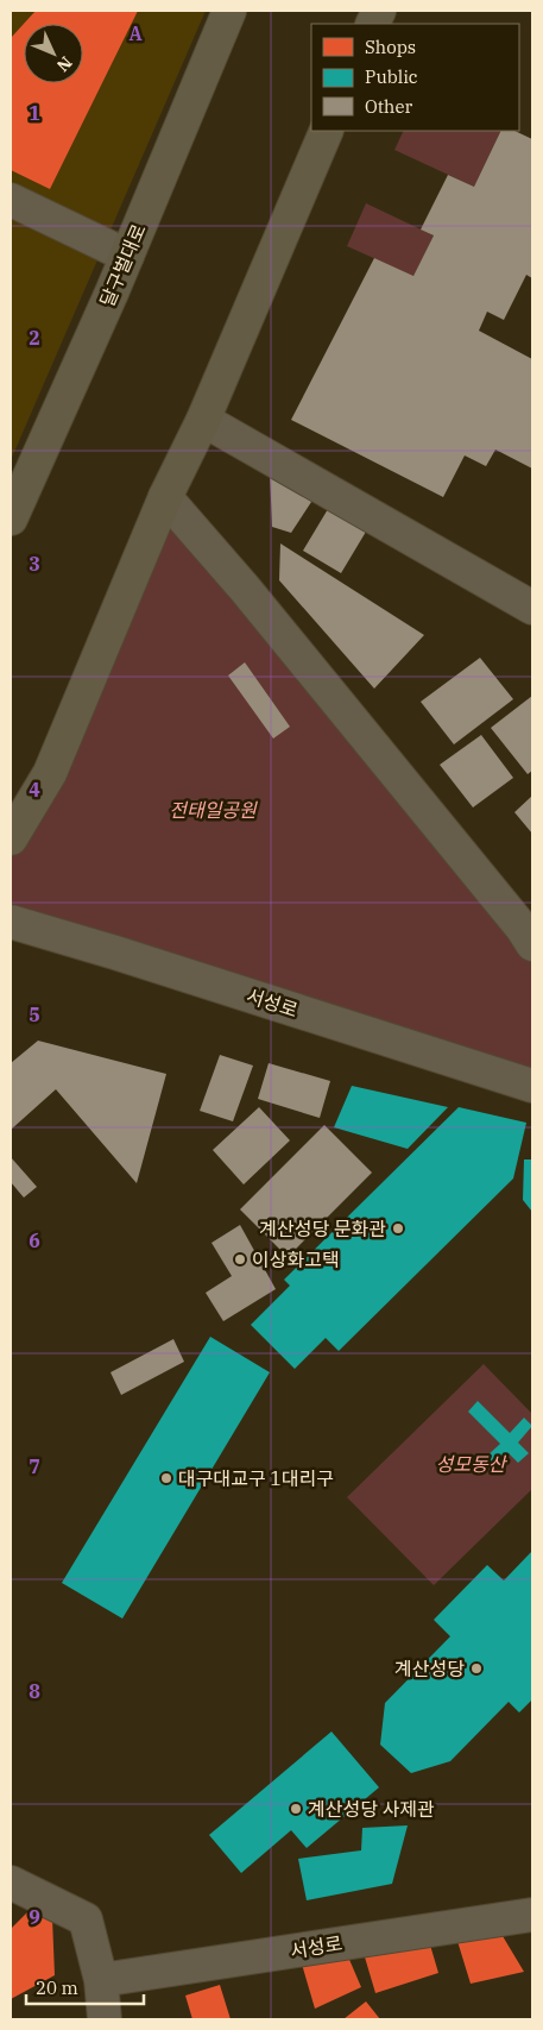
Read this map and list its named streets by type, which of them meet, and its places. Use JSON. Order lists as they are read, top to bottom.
{
  "streets": {
    "main road": ["달구벌대로"],
    "street": ["서성로"]
  },
  "parks": ["전태일공원", "성모동산"],
  "places": [
    "계산성당 문화관",
    "이상화고택",
    "대구대교구 1대리구",
    "계산성당",
    "계산성당 사제관"
  ],
  "legend": ["Shops", "Public", "Other"],
  "scale_bar": "20 m",
  "north": "bottom right",
  "grid": {
    "columns": ["A"],
    "rows": [
      "1",
      "2",
      "3",
      "4",
      "5",
      "6",
      "7",
      "8",
      "9"
    ]
  }
}
